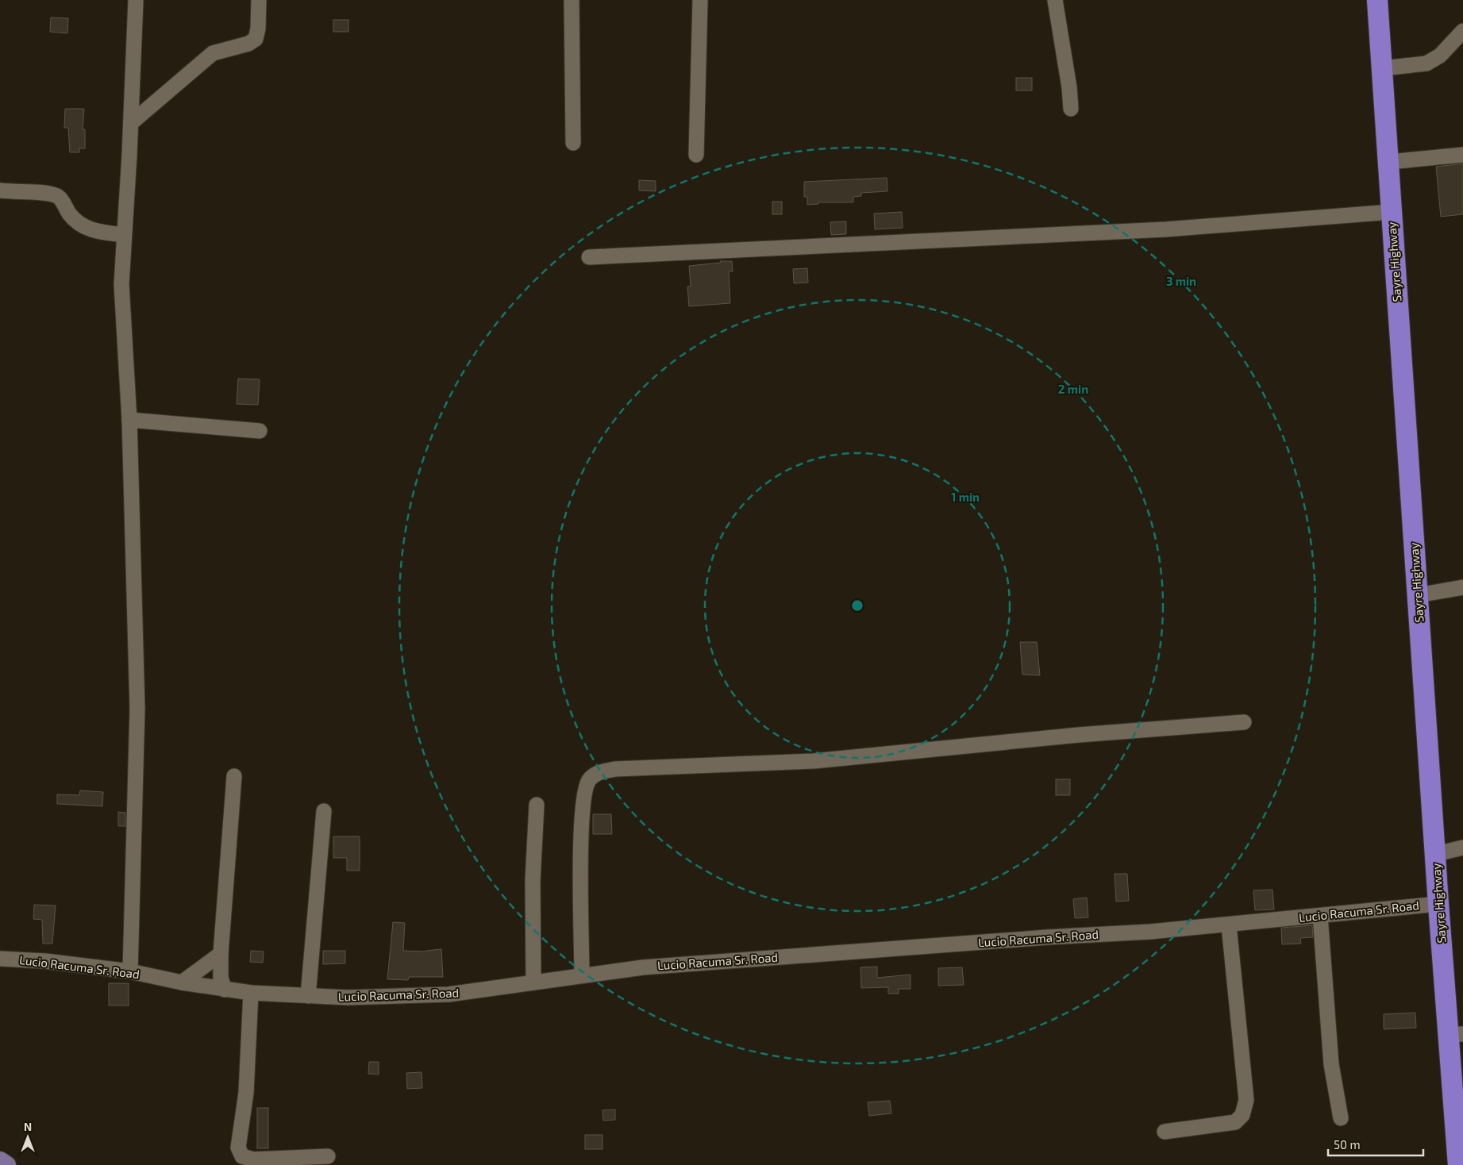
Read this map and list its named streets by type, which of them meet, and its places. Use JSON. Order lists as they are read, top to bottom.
{
  "streets": {
    "highway": ["Sayre Highway"],
    "street": ["Lucio Racuma Sr. Road"]
  },
  "crossings": [
    ["Sayre Highway", "Lucio Racuma Sr. Road"]
  ],
  "scale_bar": "50 m",
  "north": "top",
  "rings": ["3 min", "2 min", "1 min"]
}
